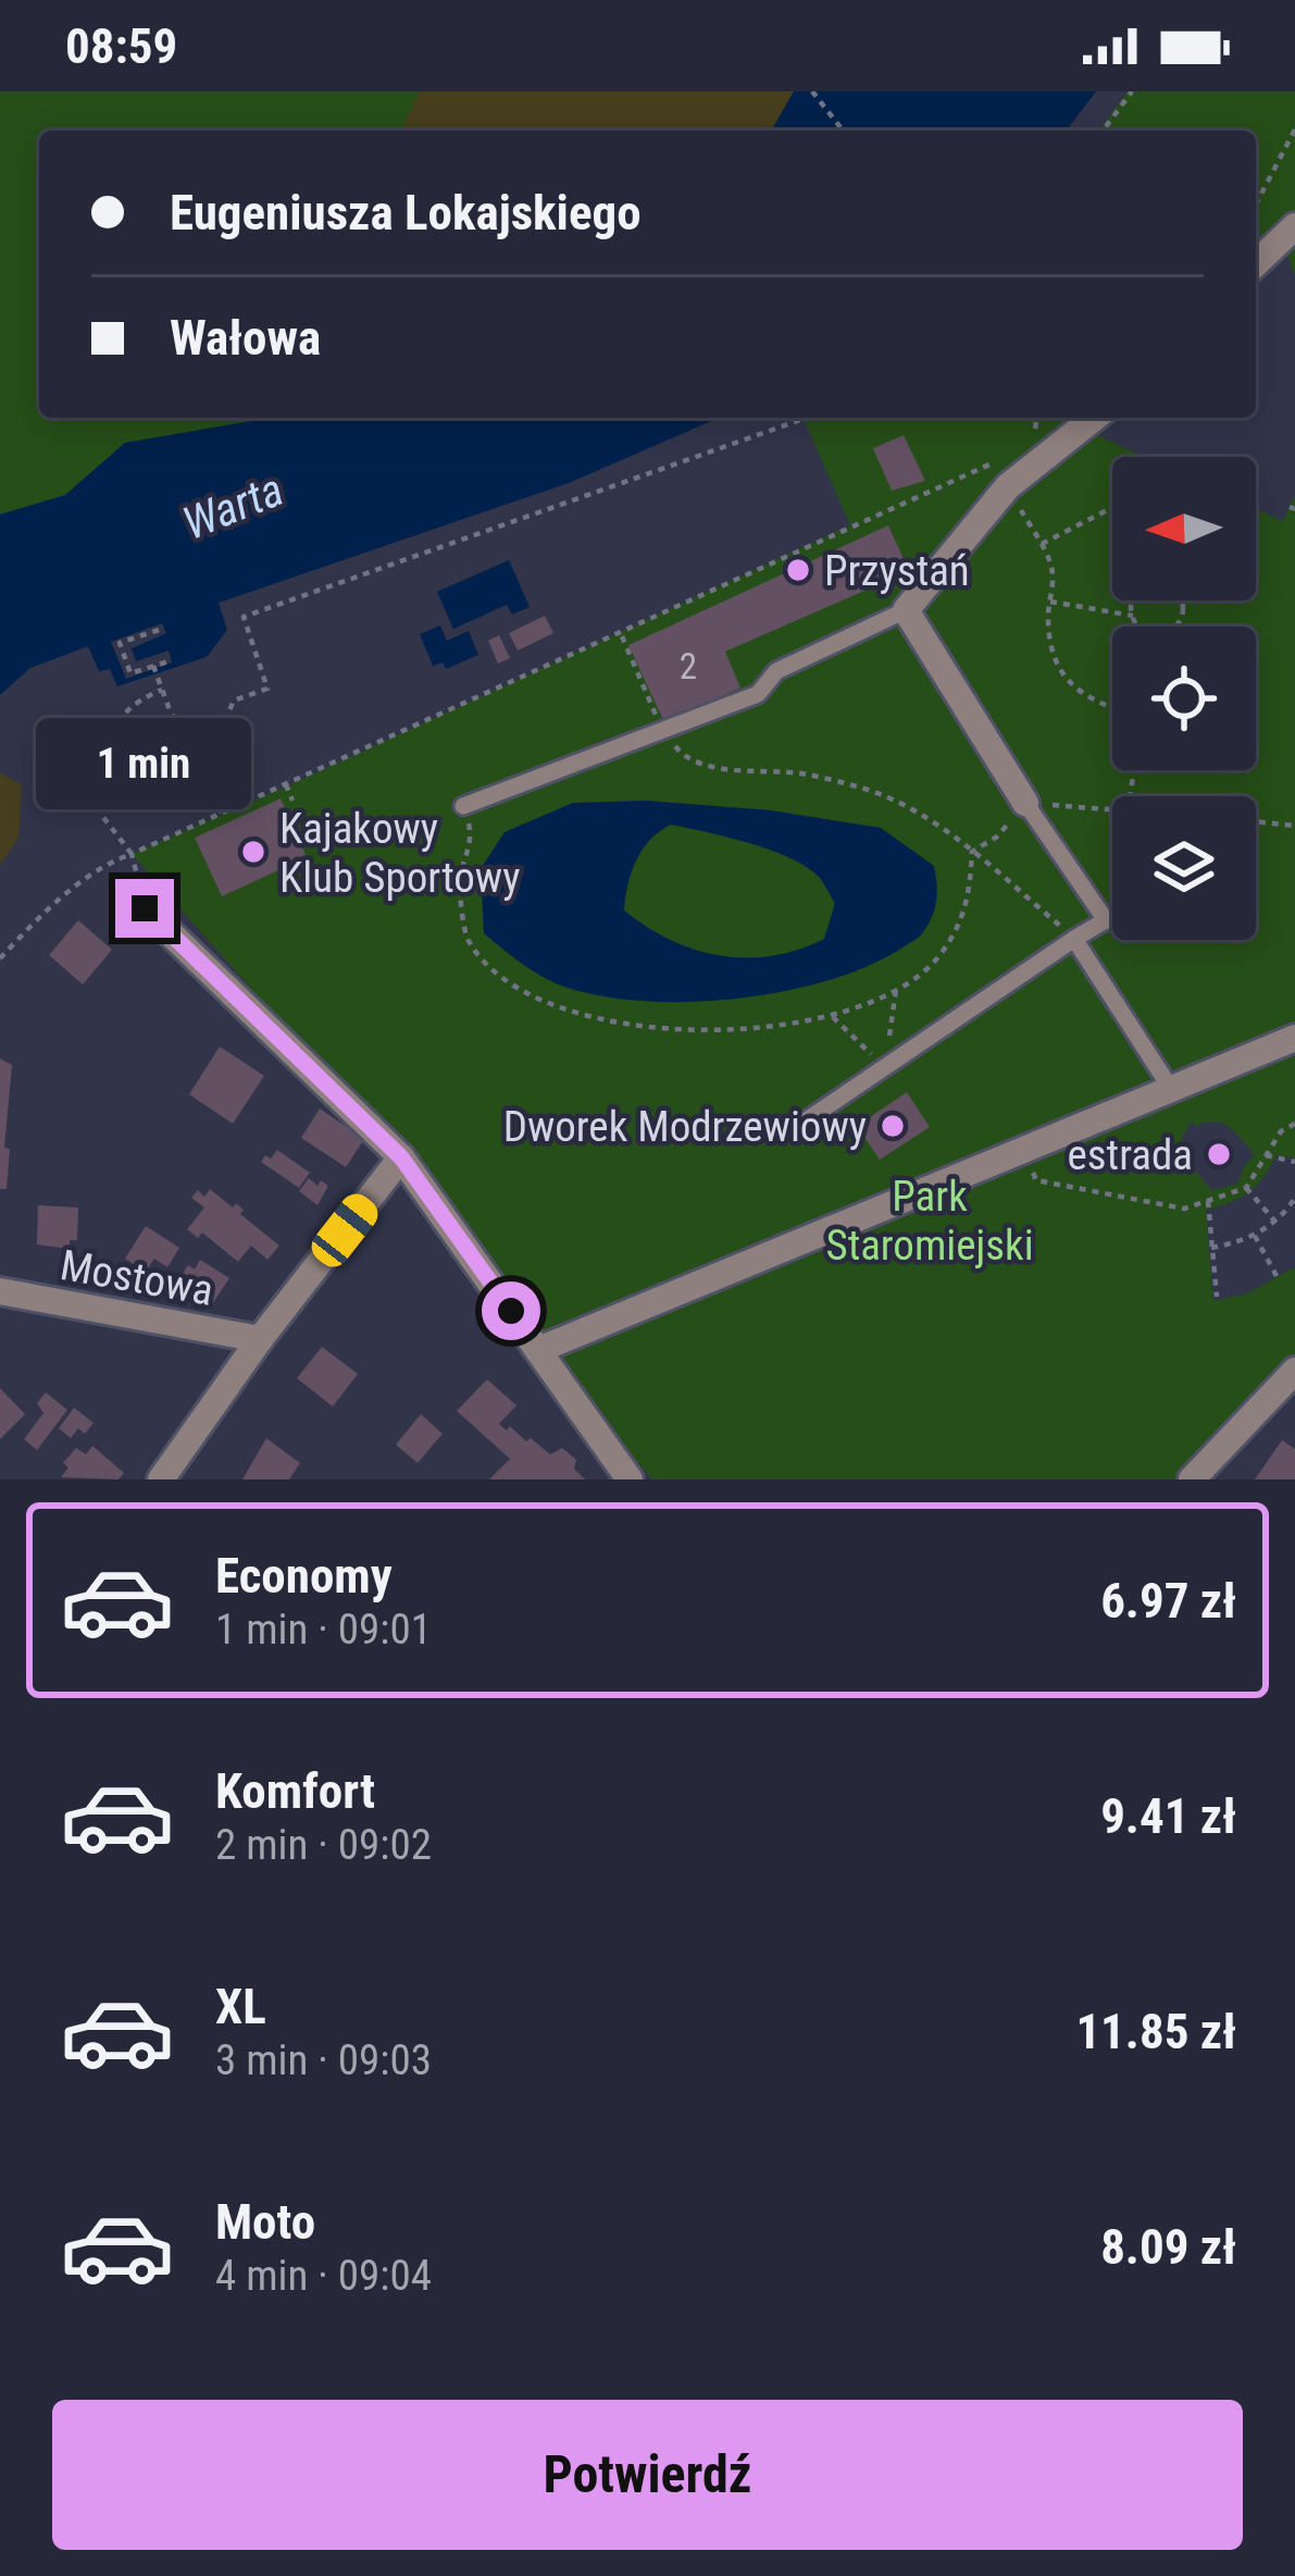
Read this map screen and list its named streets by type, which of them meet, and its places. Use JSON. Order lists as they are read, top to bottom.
{
  "streets": {
    "street": ["Mostowa"]
  },
  "water": ["Warta"],
  "parks": ["Park Staromiejski"],
  "places": [
    "Przystań",
    "Kajakowy Klub Sportowy",
    "Dworek Modrzewiowy",
    "estrada"
  ],
  "house_numbers": ["2"],
  "north": "left",
  "page": {
    "status": "08:59",
    "banner": ["Eugeniusza Lokajskiego", "Wałowa"],
    "bubble": "1 min",
    "list": [
      {
        "name": "Economy",
        "note": "1 min · 09:01",
        "value": "6.97 zł"
      },
      {
        "name": "Komfort",
        "note": "2 min · 09:02",
        "value": "9.41 zł"
      },
      {
        "name": "XL",
        "note": "3 min · 09:03",
        "value": "11.85 zł"
      },
      {
        "name": "Moto",
        "note": "4 min · 09:04",
        "value": "8.09 zł"
      }
    ],
    "buttons": "Potwierdź"
  }
}
